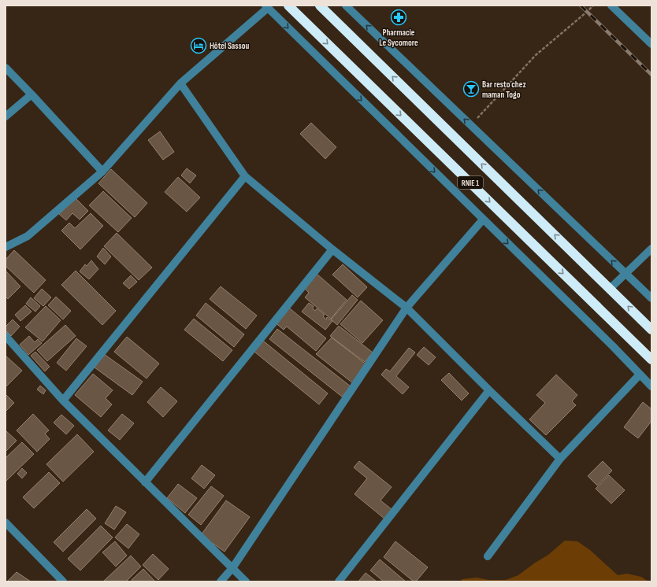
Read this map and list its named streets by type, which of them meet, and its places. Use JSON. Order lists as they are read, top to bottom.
{
  "streets": {
    "highway": ["RNIE 1"]
  },
  "places": {
    "pharmacy": ["Pharmacie Le Sycomore"],
    "hotel": ["Hôtel Sassou"],
    "bar": ["Bar resto chez maman Togo"]
  }
}
